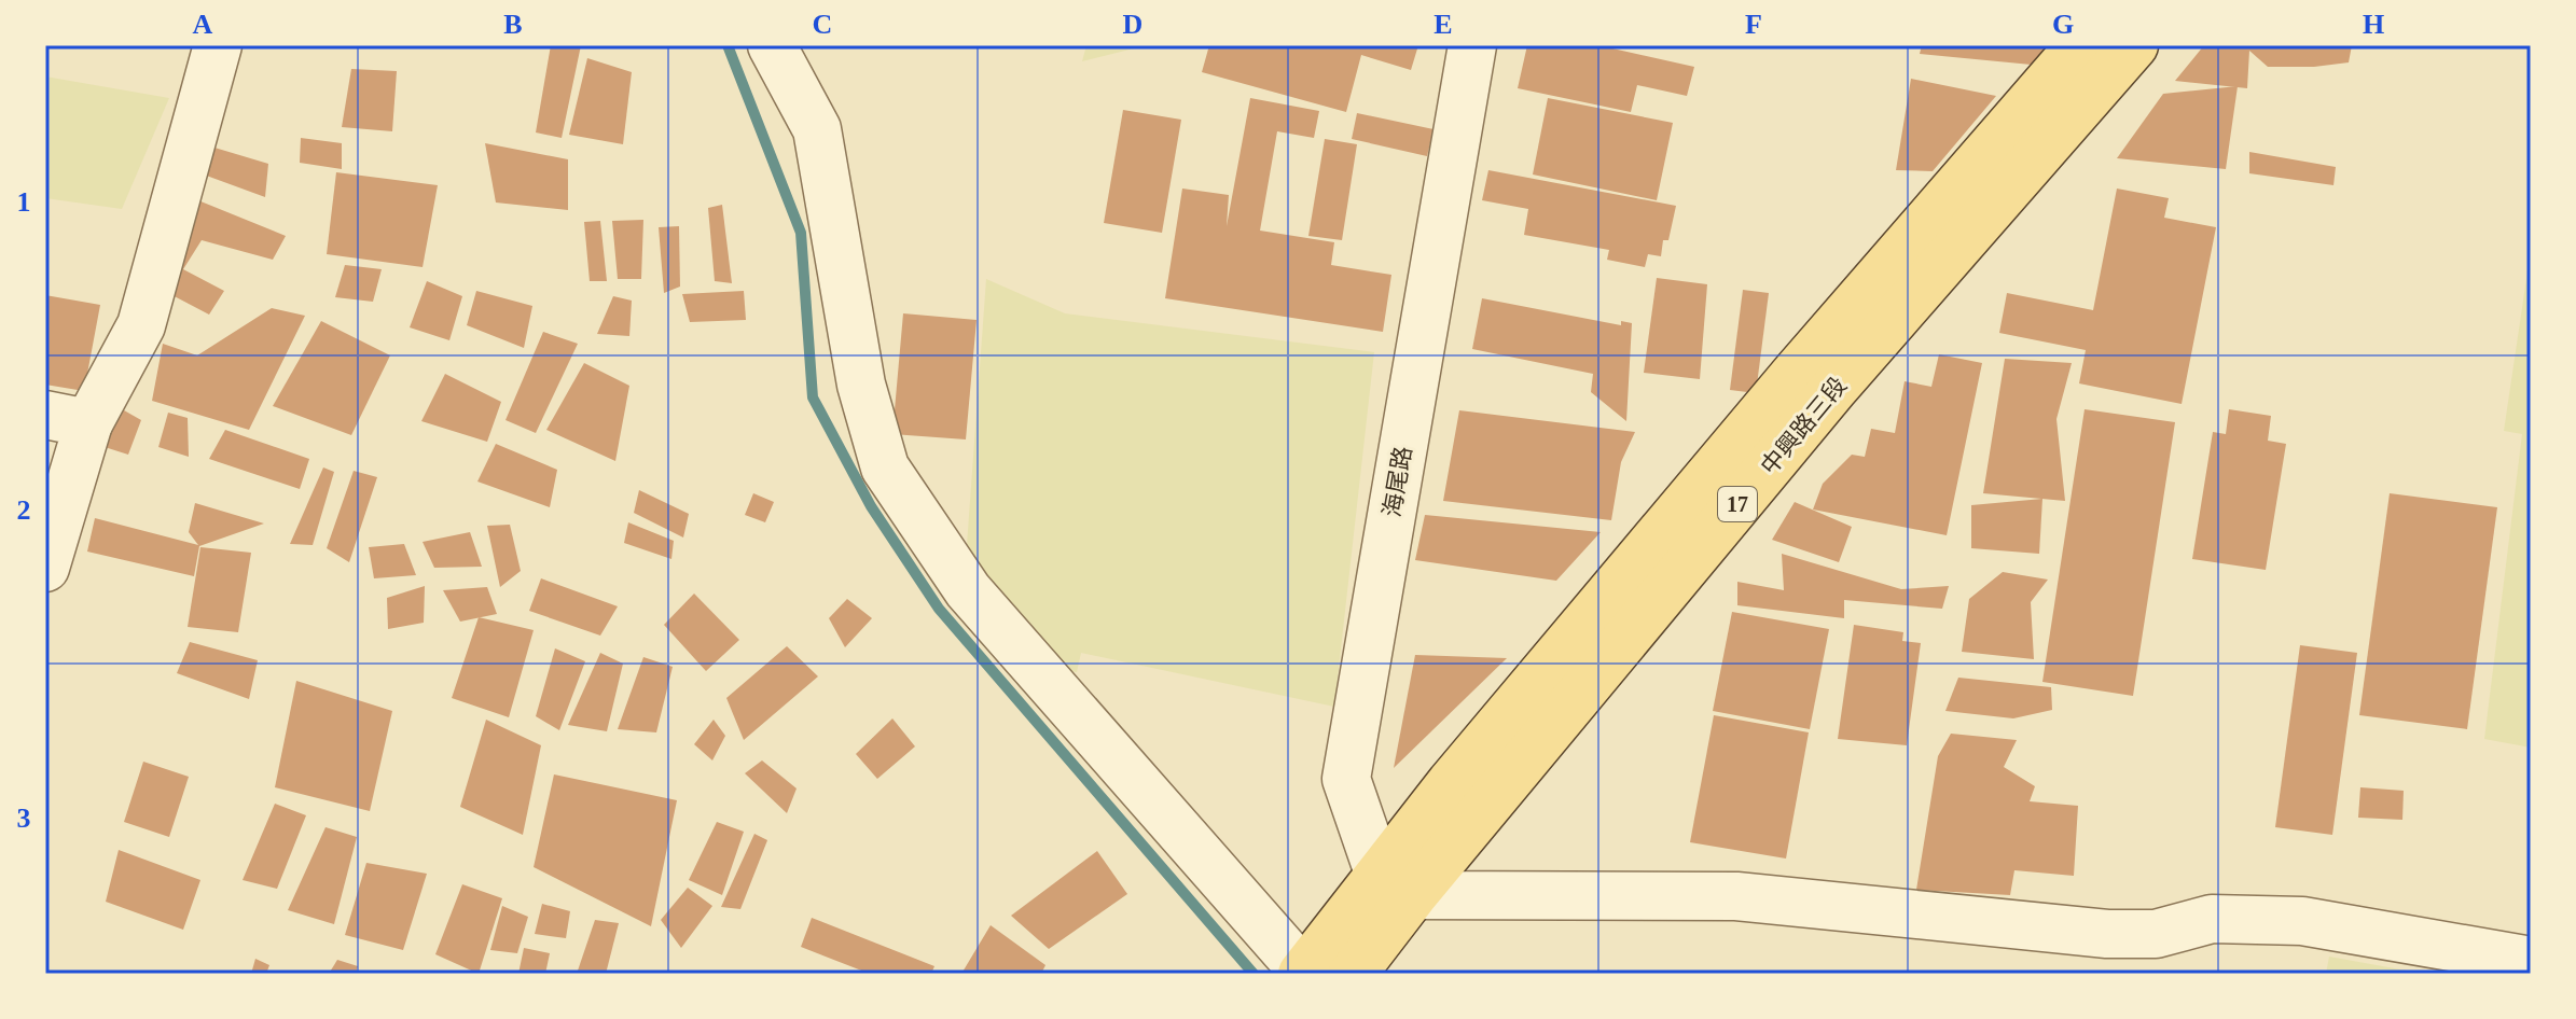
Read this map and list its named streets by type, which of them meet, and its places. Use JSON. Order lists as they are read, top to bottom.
{
  "streets": {
    "main road": ["中興路三段", "17"],
    "street": ["海尾路"]
  },
  "crossings": [
    ["中興路三段", "海尾路"]
  ],
  "grid": {
    "columns": [
      "A",
      "B",
      "C",
      "D",
      "E",
      "F",
      "G",
      "H"
    ],
    "rows": ["1", "2", "3"]
  }
}
